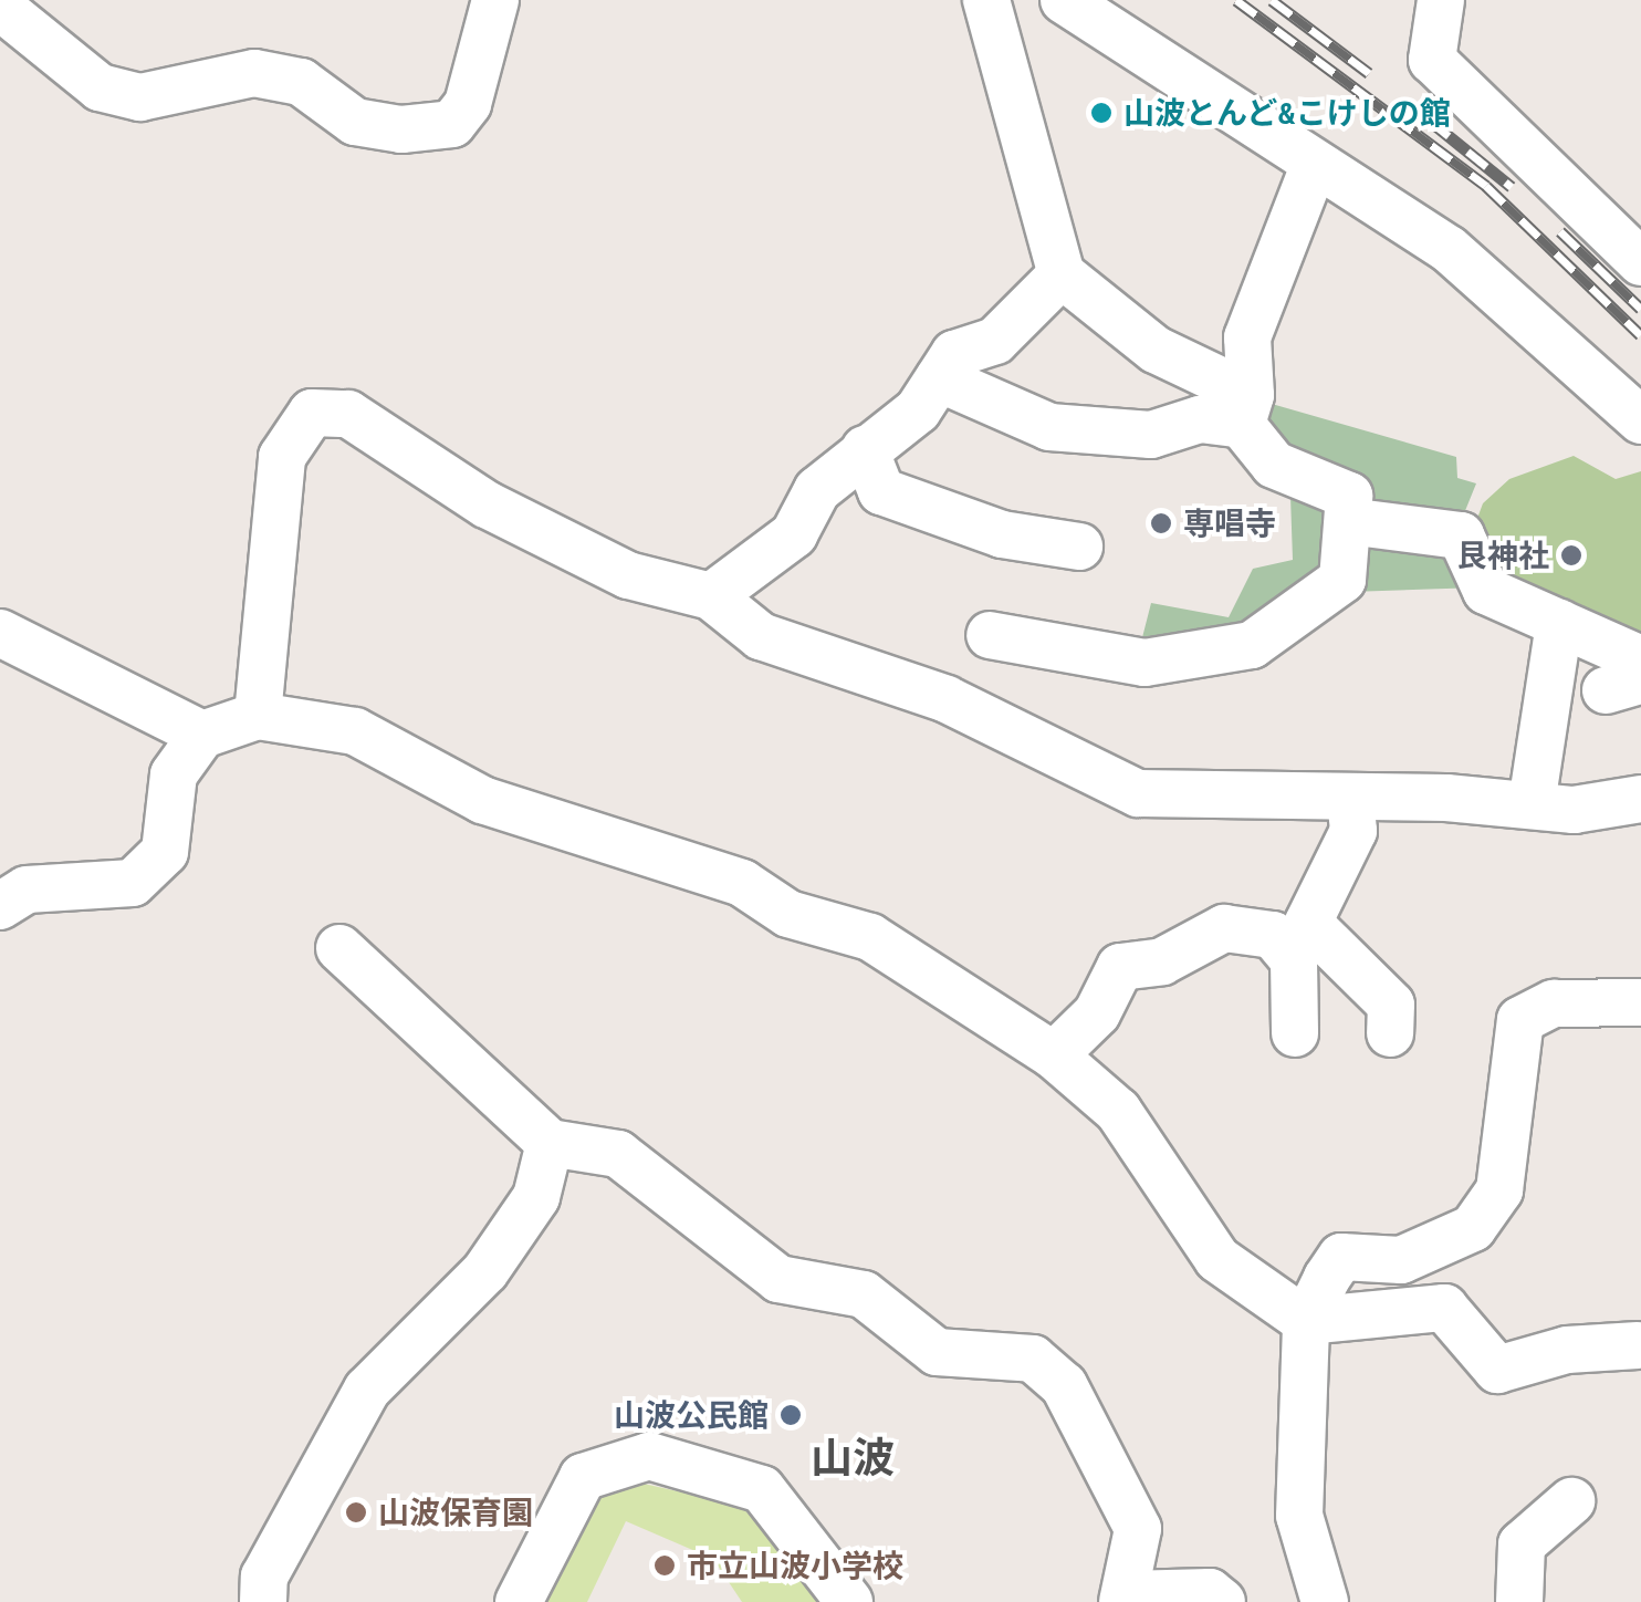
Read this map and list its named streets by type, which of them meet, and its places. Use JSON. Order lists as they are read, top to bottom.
{
  "districts": ["山波"],
  "places": [
    "山波とんど&こけしの館",
    "専唱寺",
    "艮神社",
    "山波公民館",
    "山波保育園",
    "市立山波小学校"
  ]
}
